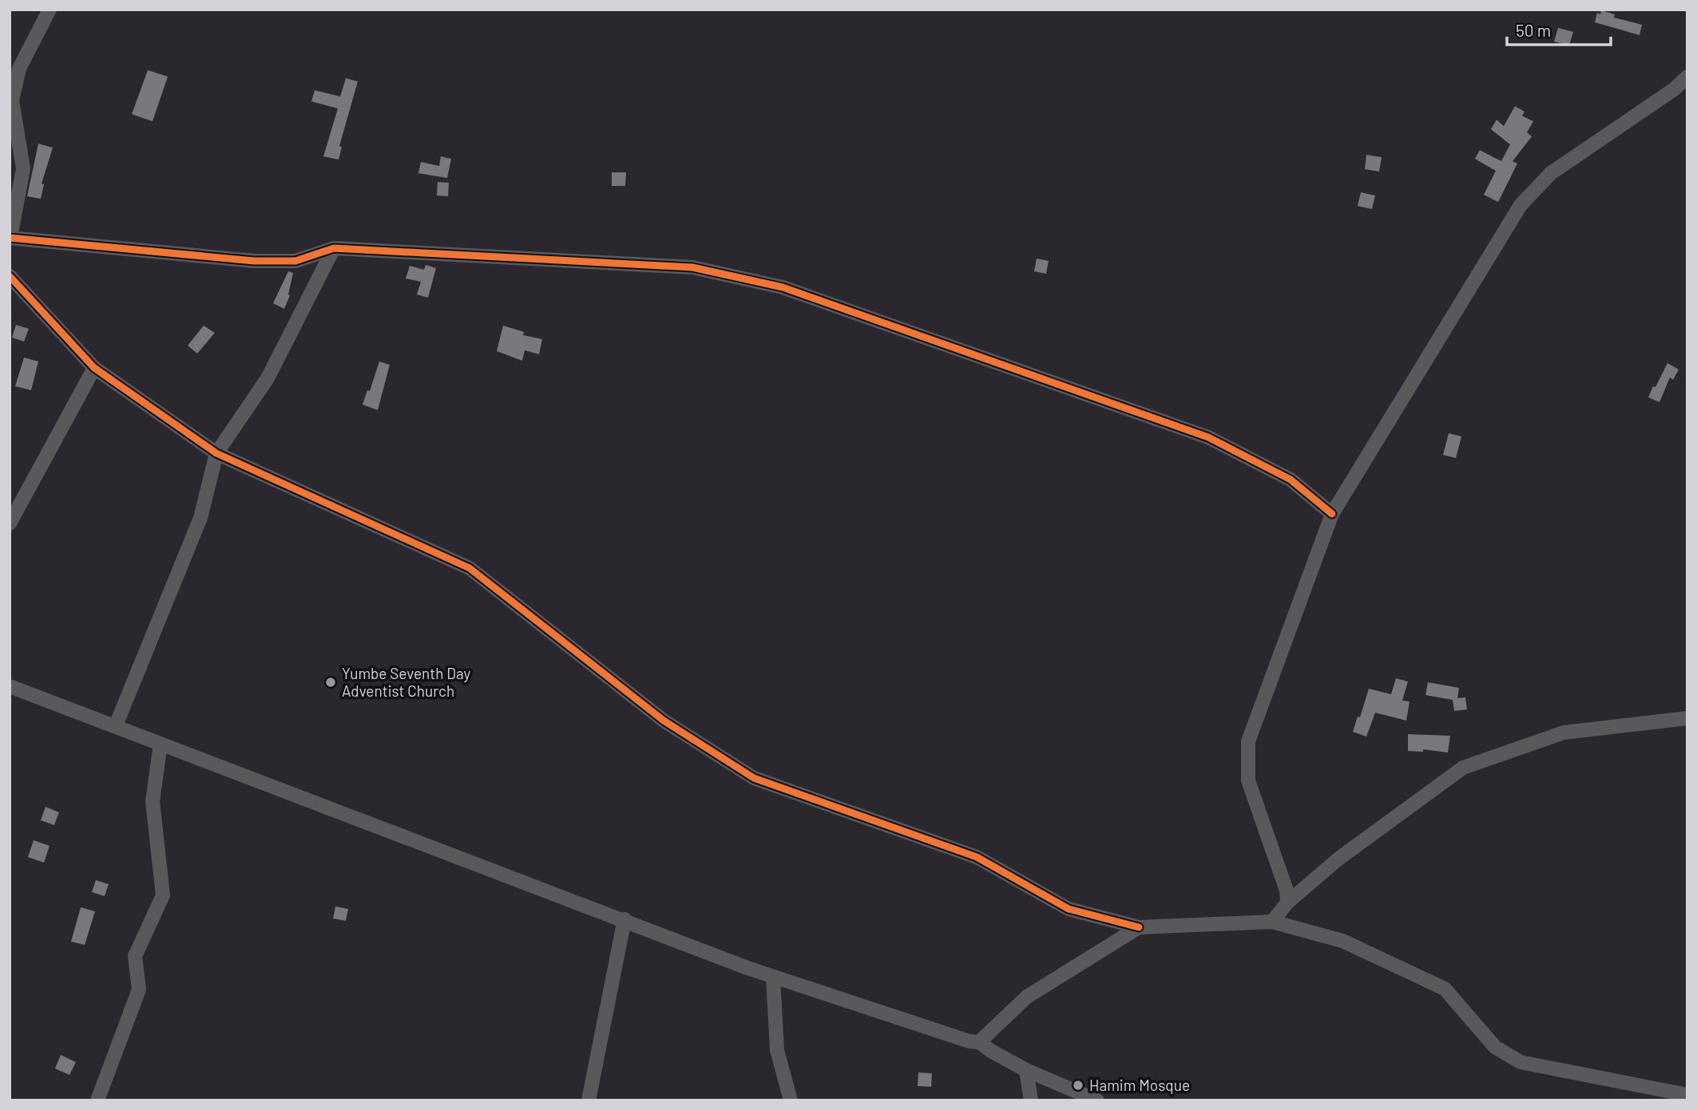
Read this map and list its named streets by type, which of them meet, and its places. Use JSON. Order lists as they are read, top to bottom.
{
  "places": ["Yumbe Seventh Day Adventist Church", "Hamim Mosque"],
  "scale_bar": "50 m"
}
